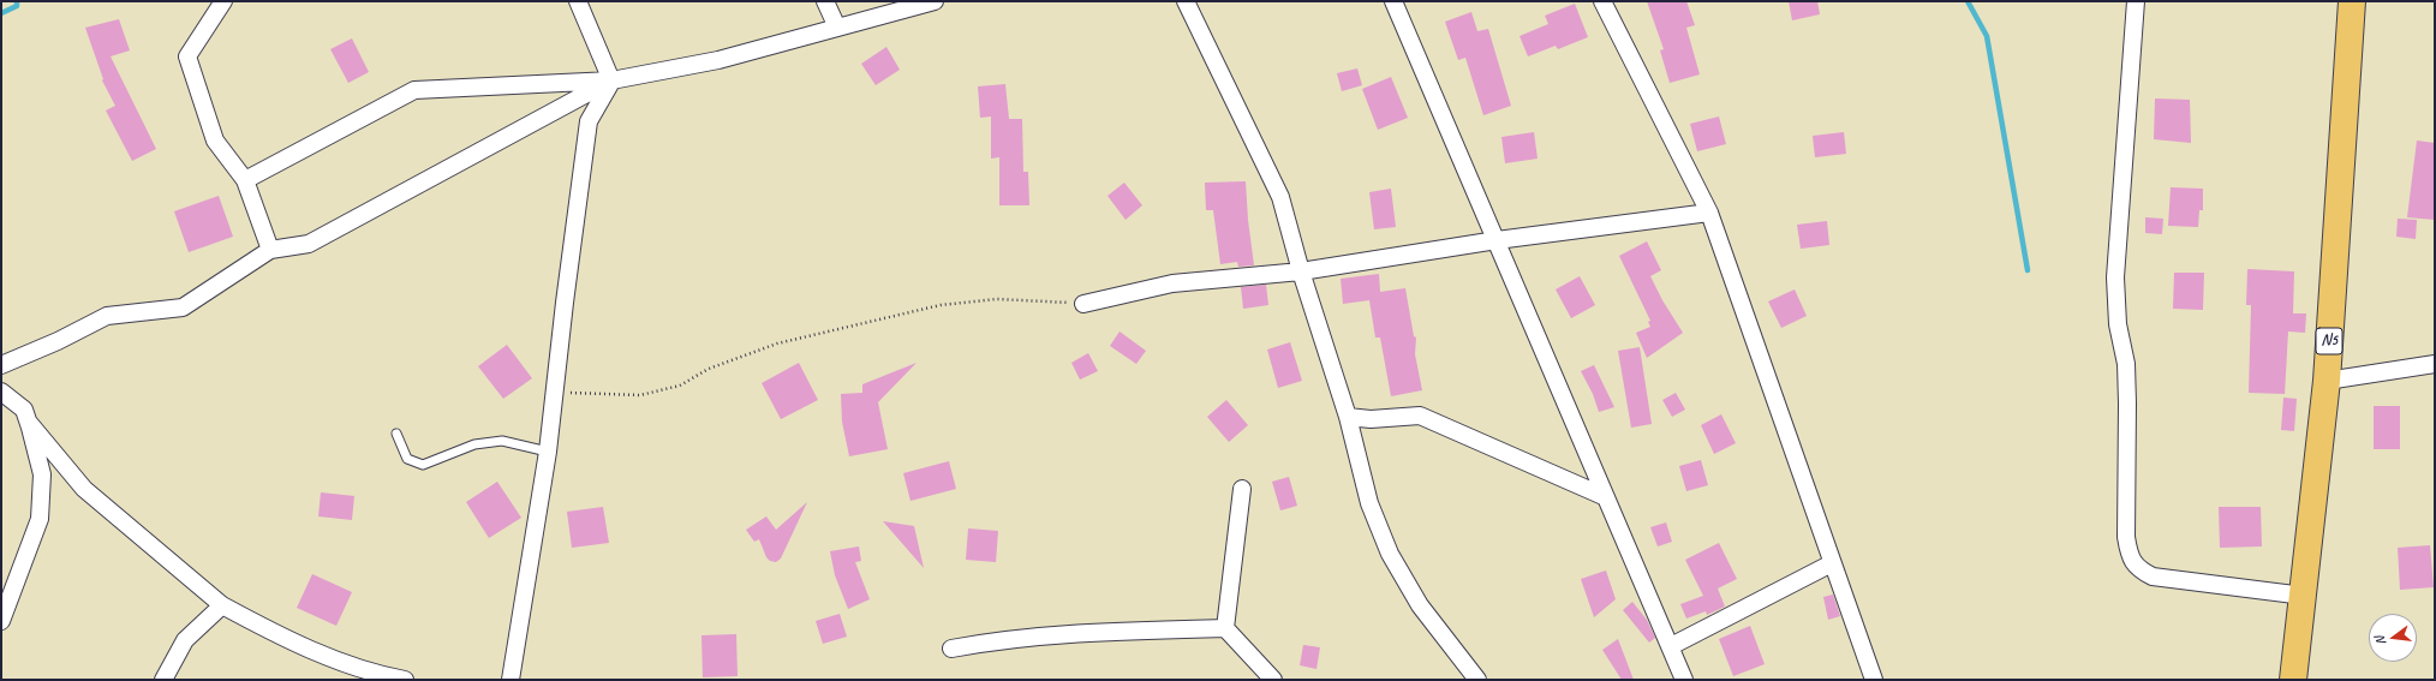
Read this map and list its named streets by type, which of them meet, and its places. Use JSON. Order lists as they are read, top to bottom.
{
  "streets": {
    "highway": ["N5"]
  },
  "north": "left"
}
